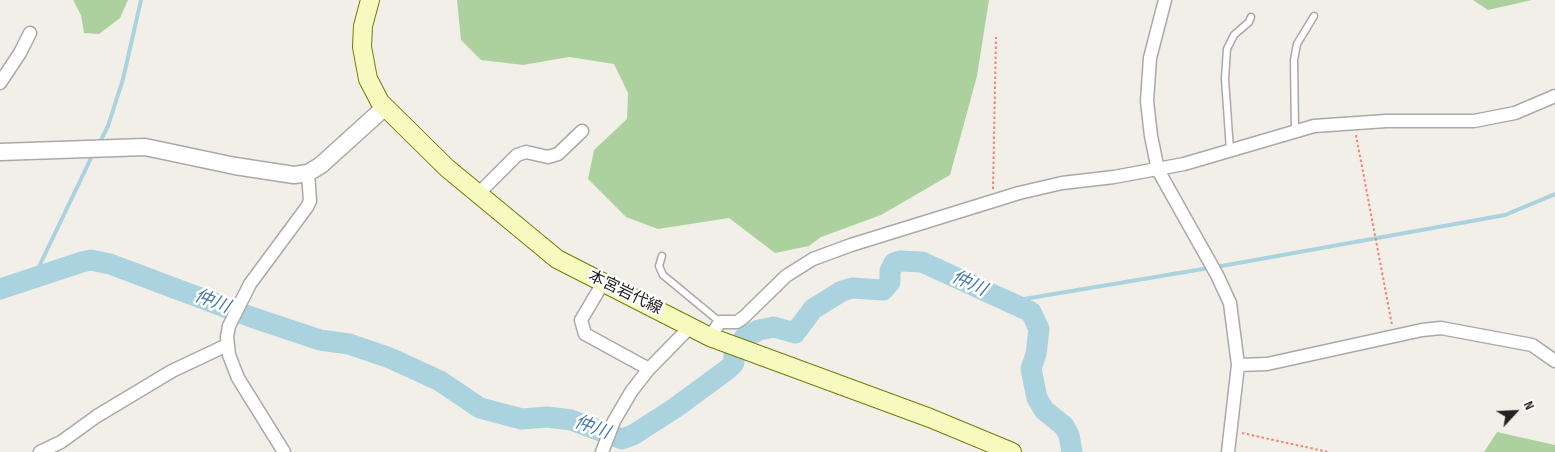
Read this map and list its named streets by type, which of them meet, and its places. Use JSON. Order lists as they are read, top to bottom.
{
  "streets": {
    "main road": ["本宮岩代線"]
  },
  "water": ["仲川"],
  "north": "top right"
}
